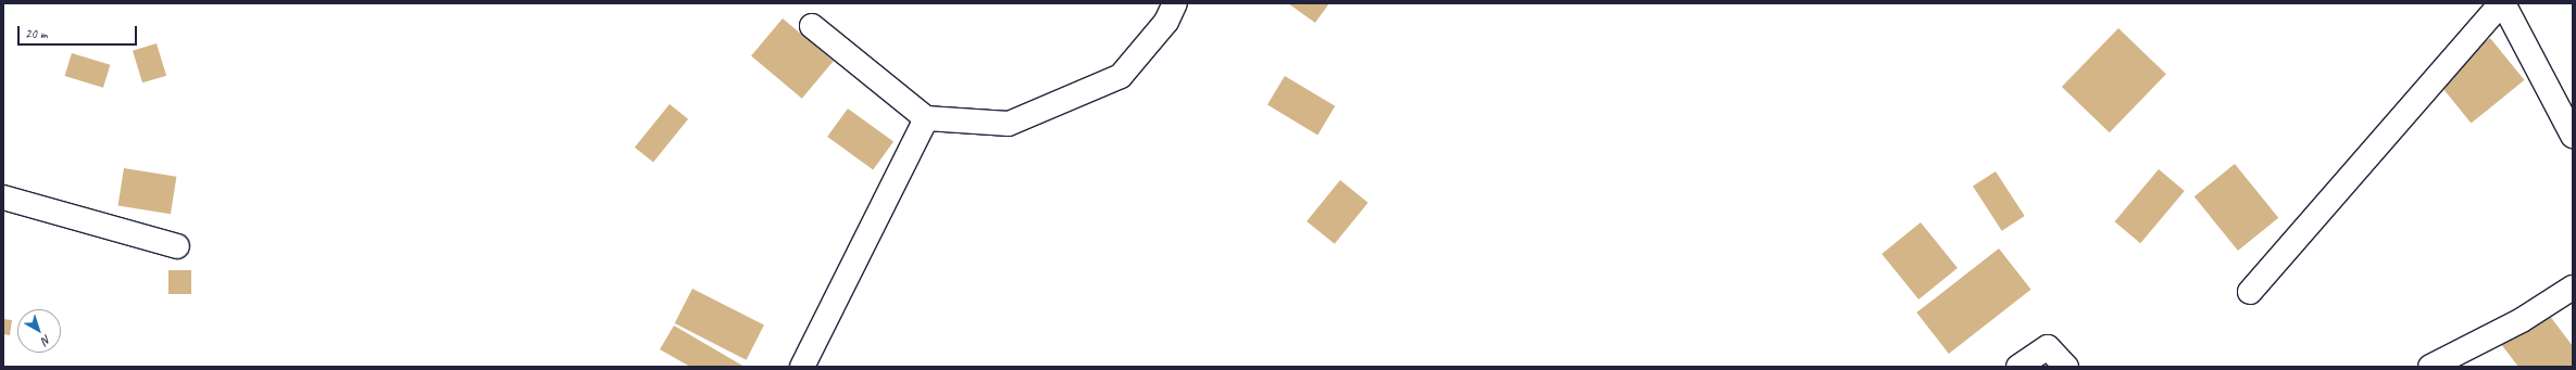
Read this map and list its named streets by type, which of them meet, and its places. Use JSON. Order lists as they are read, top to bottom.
{
  "scale_bar": "20 m",
  "north": "bottom right"
}
